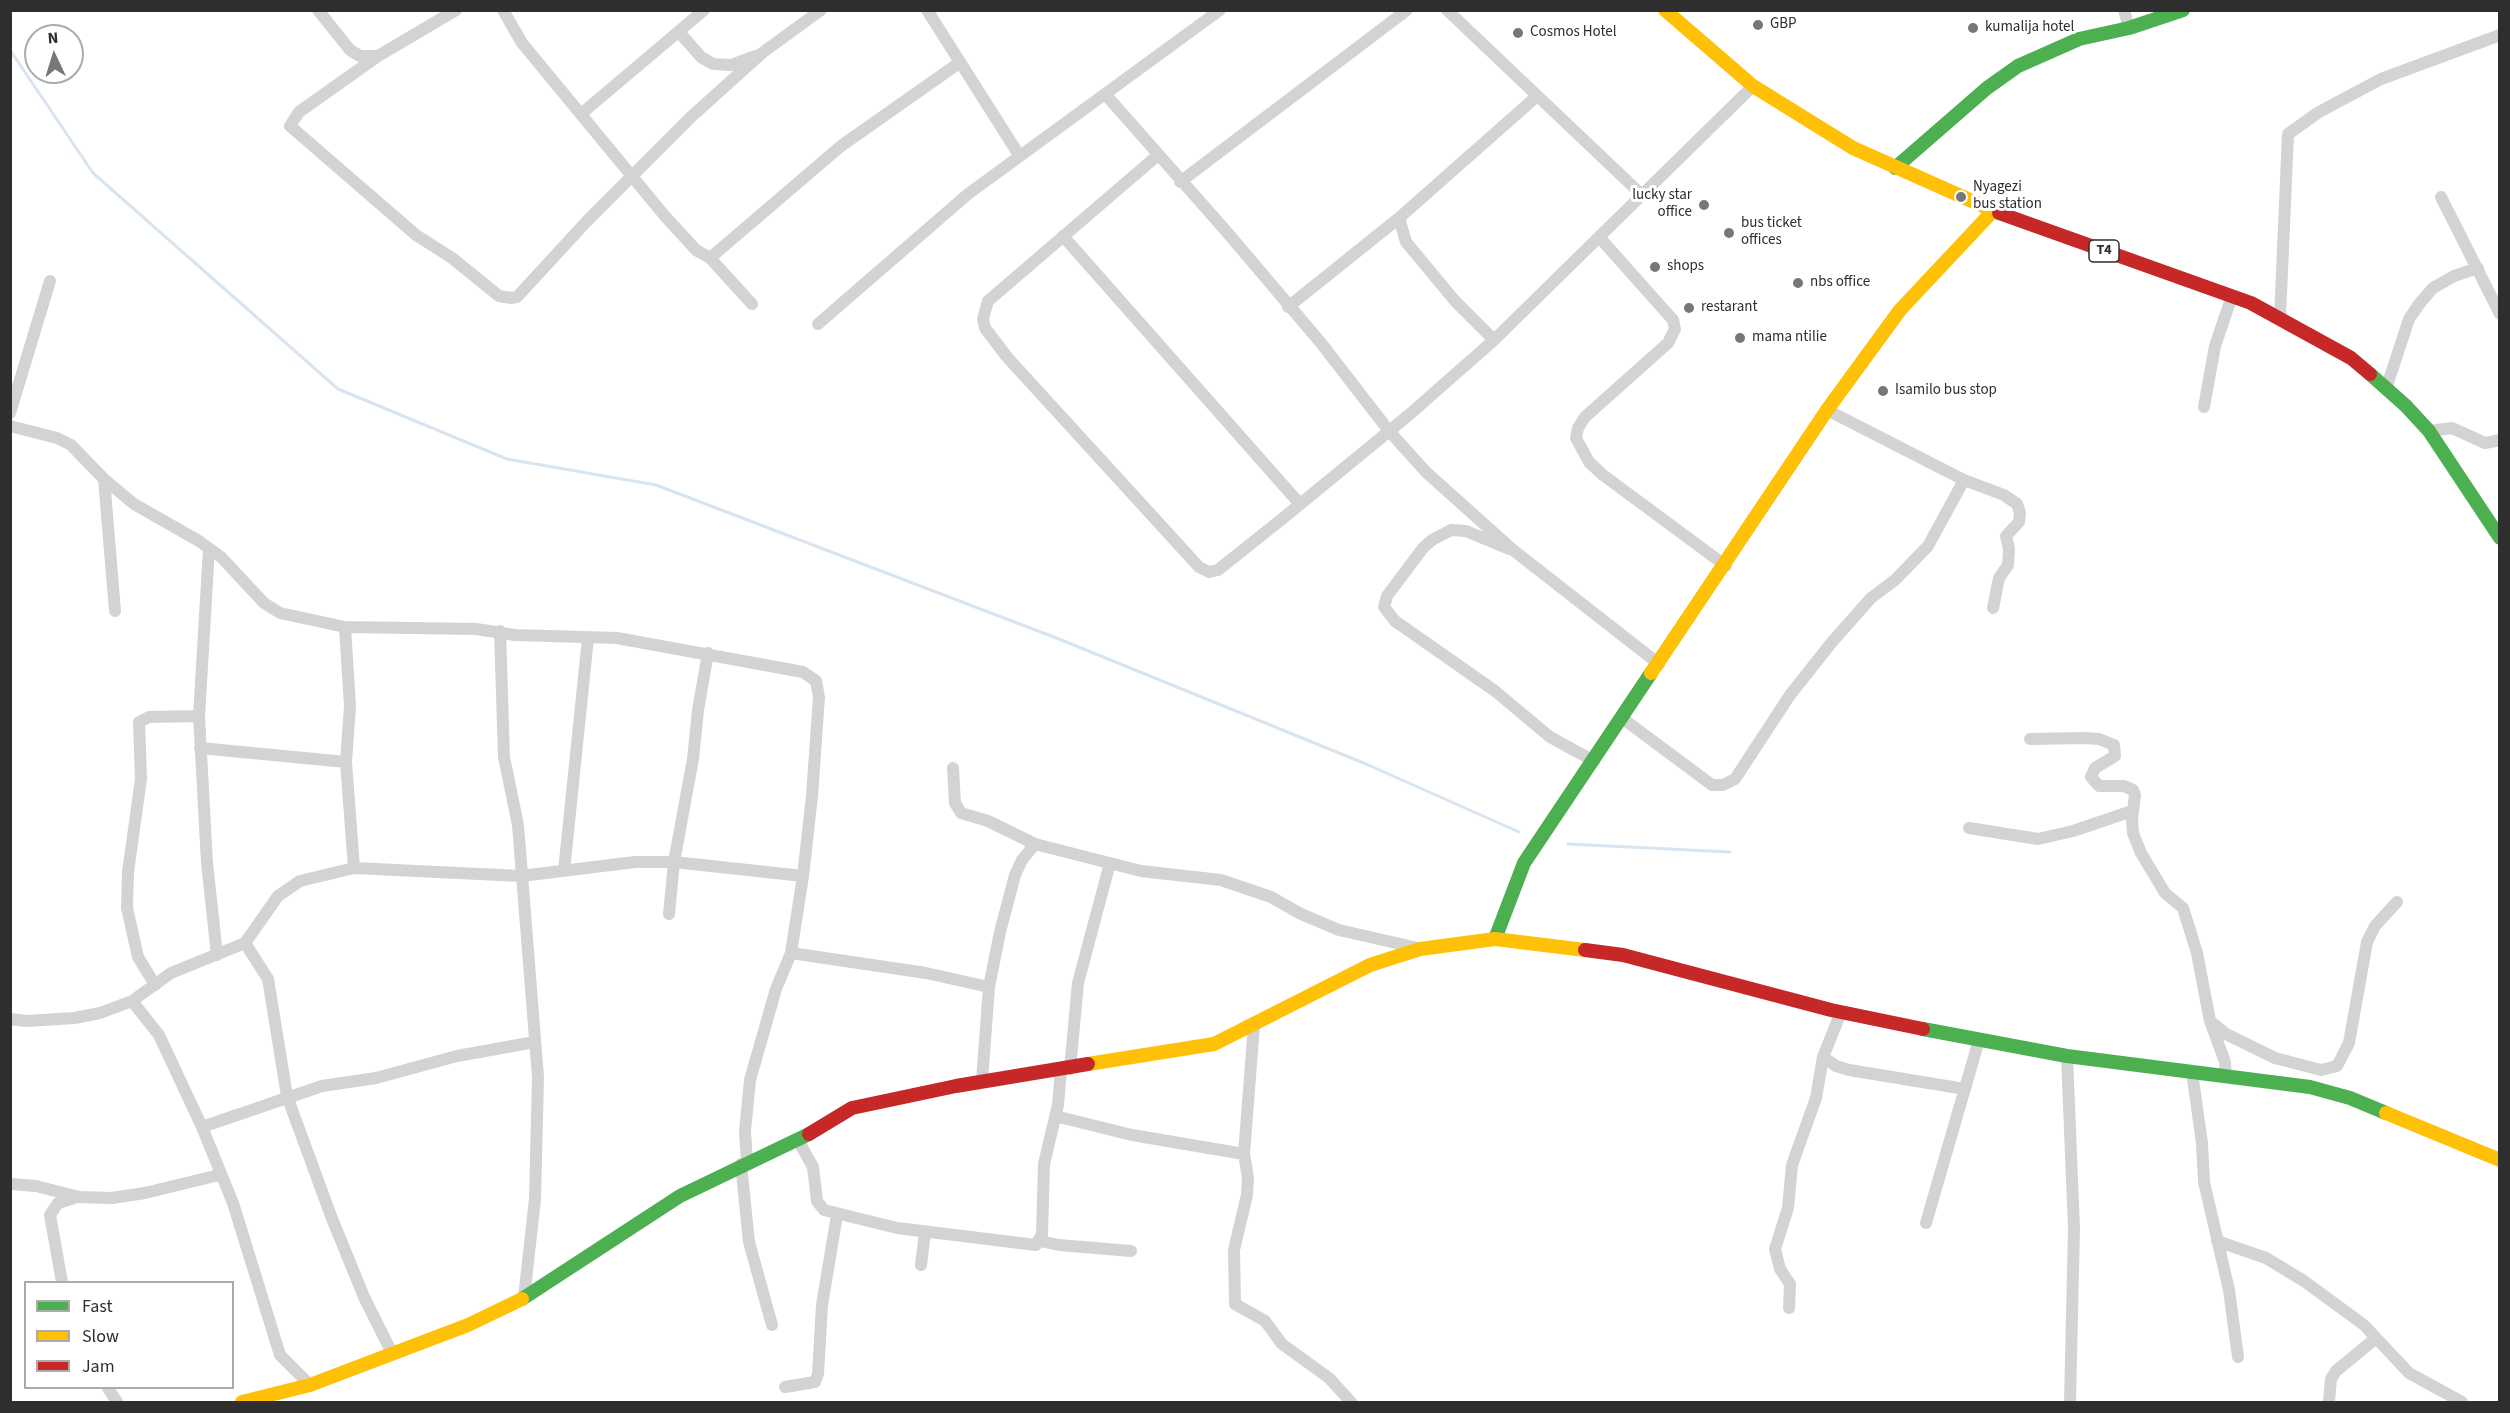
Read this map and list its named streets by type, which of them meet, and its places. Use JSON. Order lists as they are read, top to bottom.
{
  "streets": {
    "main road": ["T4"]
  },
  "places": [
    "GBP",
    "kumalija hotel",
    "Cosmos Hotel",
    "Nyagezi bus station",
    "lucky star office",
    "bus ticket offices",
    "shops",
    "nbs office",
    "restarant",
    "mama ntilie",
    "Isamilo bus stop"
  ],
  "legend": ["Fast", "Slow", "Jam"],
  "north": "top"
}
